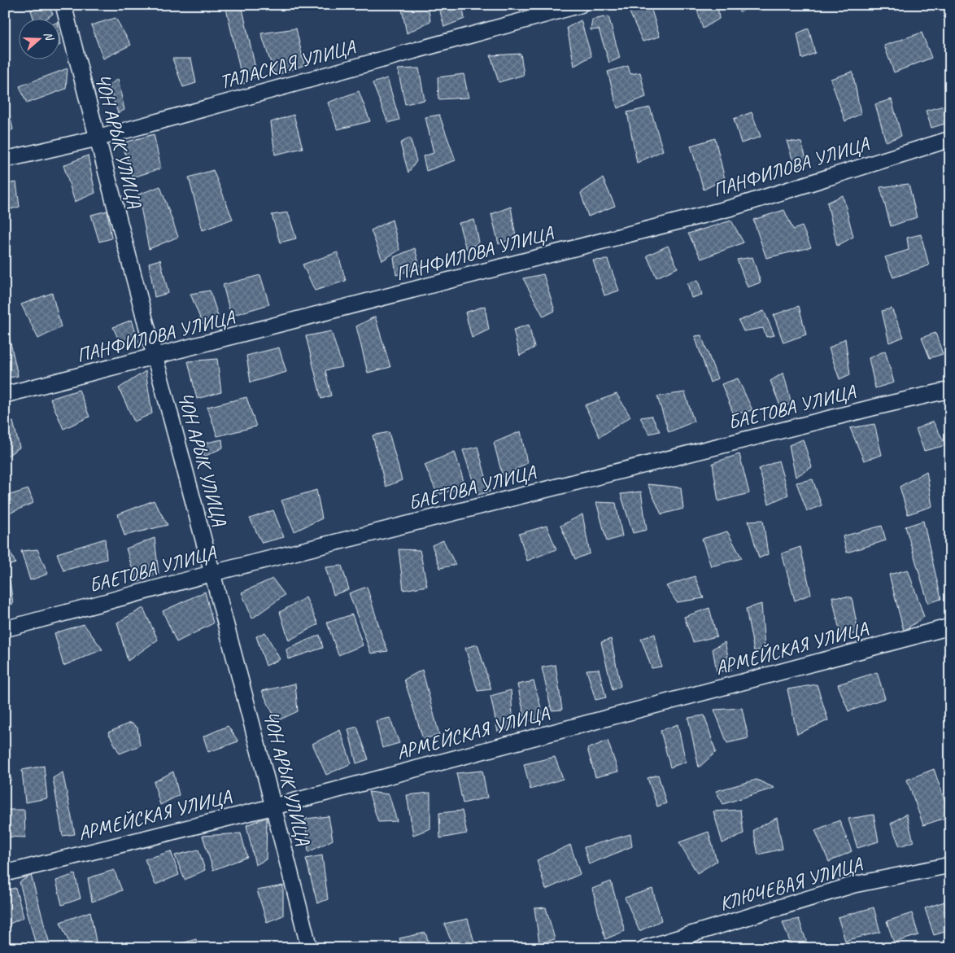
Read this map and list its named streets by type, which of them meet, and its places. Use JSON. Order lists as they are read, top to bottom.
{
  "streets": {
    "street": [
      "ТАЛАСКАЯ УЛИЦА",
      "ЧОН АРЫК УЛИЦА",
      "ПАНФИЛОВА УЛИЦА",
      "БАЕТОВА УЛИЦА",
      "АРМЕЙСКАЯ УЛИЦА",
      "КЛЮЧЕВАЯ УЛИЦА"
    ]
  },
  "crossings": [
    ["ТАЛАСКАЯ УЛИЦА", "ЧОН АРЫК УЛИЦА"],
    ["ЧОН АРЫК УЛИЦА", "ПАНФИЛОВА УЛИЦА"],
    ["ЧОН АРЫК УЛИЦА", "БАЕТОВА УЛИЦА"],
    ["ЧОН АРЫК УЛИЦА", "АРМЕЙСКАЯ УЛИЦА"]
  ],
  "north": "right"
}
